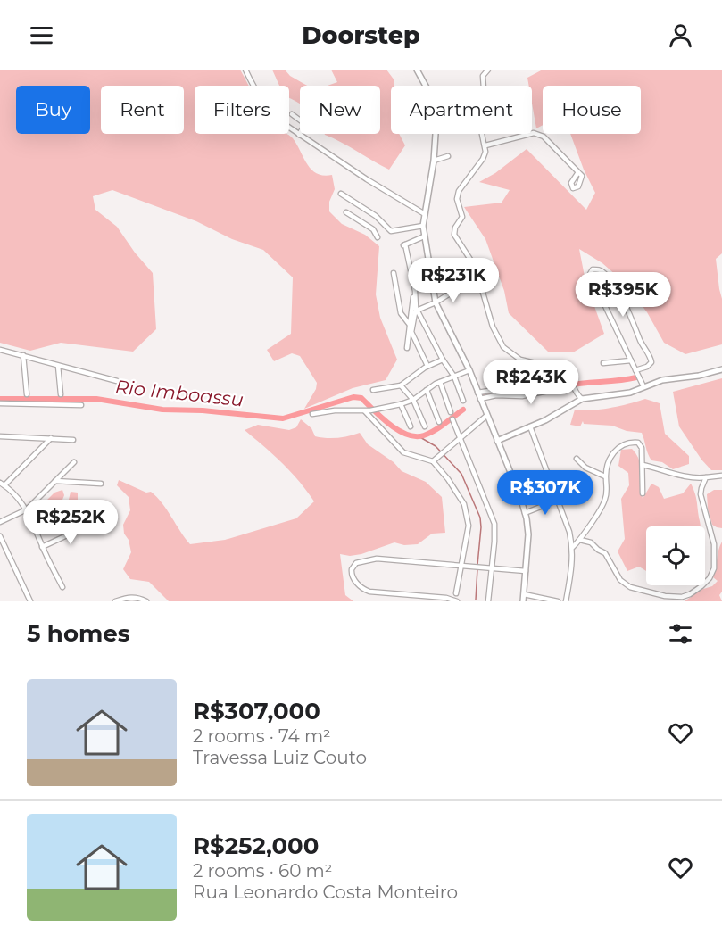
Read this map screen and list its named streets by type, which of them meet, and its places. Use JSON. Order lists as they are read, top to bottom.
{
  "water": ["Rio Imboassu"],
  "page": {
    "header": "Doorstep",
    "chip": [
      "Buy",
      "Rent",
      "Filters",
      "New",
      "Apartment",
      "House"
    ],
    "price": [
      "R$231K",
      "R$395K",
      "R$243K",
      "R$307K",
      "R$252K"
    ],
    "heading": "5 homes",
    "list": [
      {
        "name": "R$307,000",
        "note": "2 rooms · 74 m² · Travessa Luiz Couto"
      },
      {
        "name": "R$252,000",
        "note": "2 rooms · 60 m² · Rua Leonardo Costa Monteiro"
      }
    ]
  }
}
